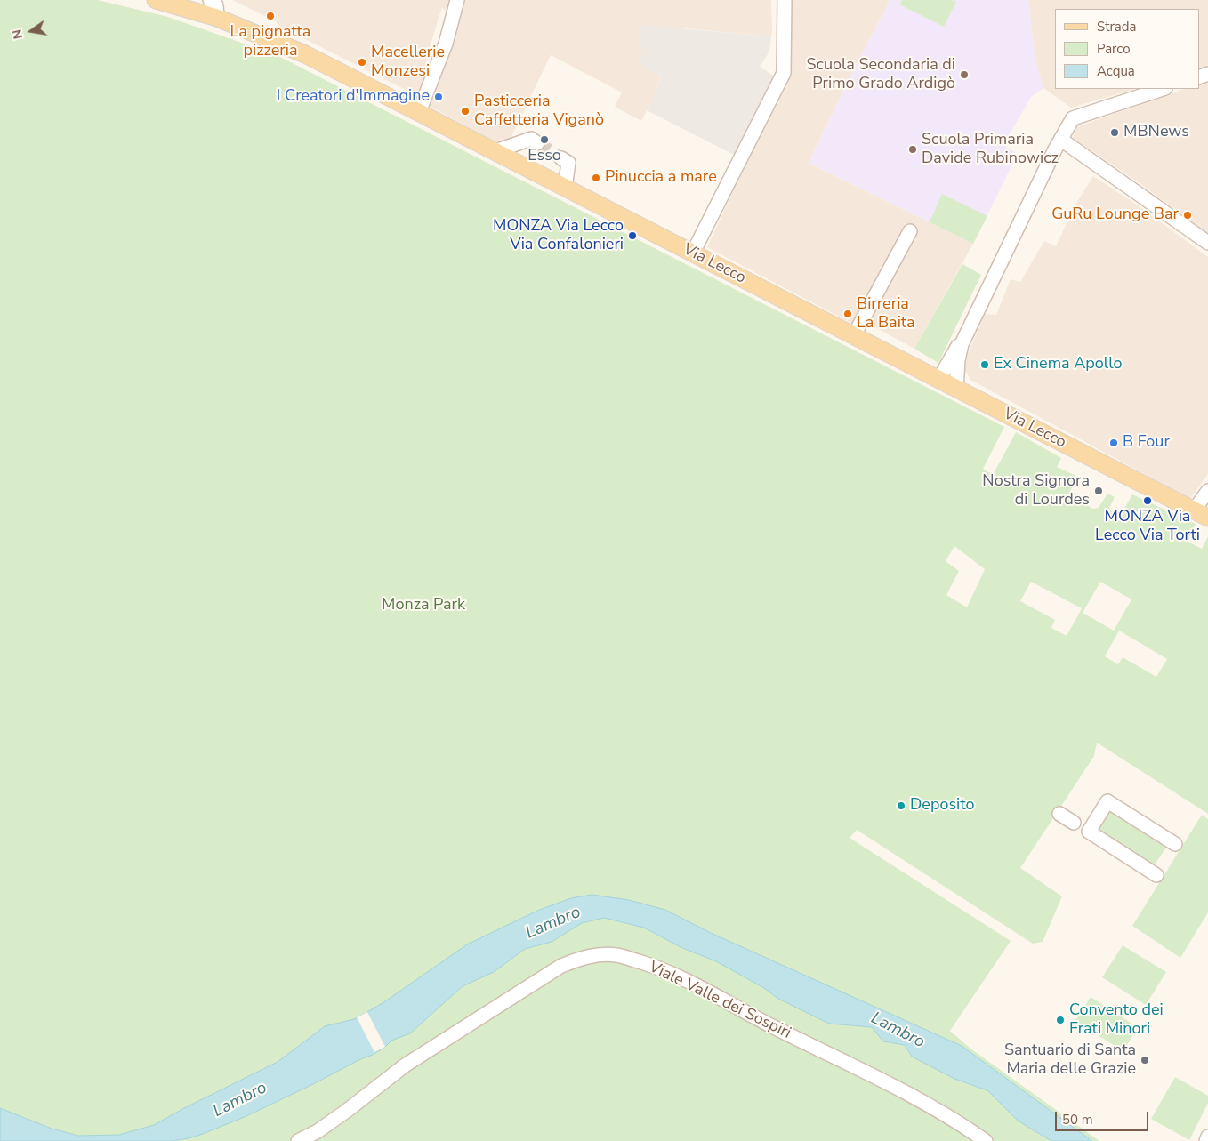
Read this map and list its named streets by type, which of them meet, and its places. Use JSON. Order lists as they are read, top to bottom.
{
  "streets": {
    "main road": ["Via Lecco"],
    "street": ["Viale Valle dei Sospiri"]
  },
  "water": ["Lambro"],
  "parks": ["Monza Park"],
  "places": [
    "La pignatta pizzeria",
    "Macellerie Monzesi",
    "Scuola Secondaria di Primo Grado Ardigò",
    "I Creatori d'Immagine",
    "Pasticceria Caffetteria Viganò",
    "MBNews",
    "Esso",
    "Scuola Primaria Davide Rubinowicz",
    "Pinuccia a mare",
    "GuRu Lounge Bar",
    "MONZA Via Lecco Via Confalonieri",
    "Birreria La Baita",
    "Ex Cinema Apollo",
    "B Four",
    "Nostra Signora di Lourdes",
    "MONZA Via Lecco Via Torti",
    "Deposito",
    "Convento dei Frati Minori",
    "Santuario di Santa Maria delle Grazie"
  ],
  "legend": ["Strada", "Parco", "Acqua"],
  "scale_bar": "50 m",
  "north": "left"
}
